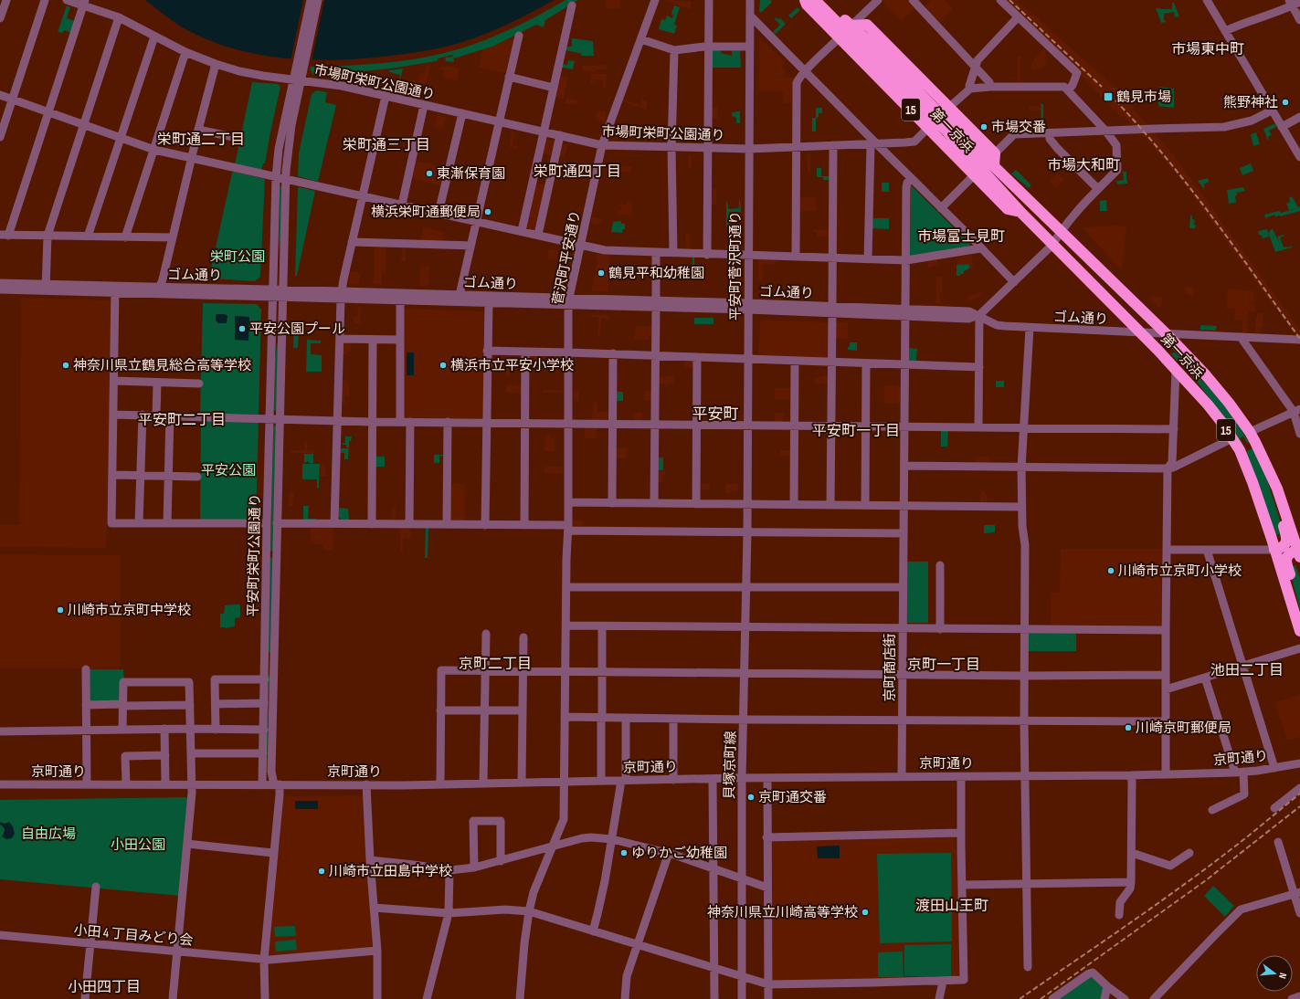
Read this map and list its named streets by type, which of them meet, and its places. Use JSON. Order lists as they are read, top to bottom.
{
  "streets": {
    "highway": ["15", "第一京浜"],
    "street": [
      "市場町栄町公園通り",
      "菅沢町平安通り",
      "平安町菅沢町通り",
      "ゴム通り",
      "平安町栄町公園通り",
      "京町商店街",
      "京町通り",
      "貝塚京町線",
      "小田 4 丁目みどり会"
    ]
  },
  "crossings": [
    ["市場町栄町公園通り", "第一京浜"],
    ["市場町栄町公園通り", "菅沢町平安通り"],
    ["市場町栄町公園通り", "平安町菅沢町通り"],
    ["市場町栄町公園通り", "平安町栄町公園通り"],
    ["第一京浜", "ゴム通り"],
    ["菅沢町平安通り", "ゴム通り"],
    ["菅沢町平安通り", "京町通り"],
    ["平安町菅沢町通り", "ゴム通り"],
    ["平安町菅沢町通り", "貝塚京町線"],
    ["ゴム通り", "平安町栄町公園通り"],
    ["ゴム通り", "京町商店街"],
    ["平安町栄町公園通り", "京町通り"],
    ["平安町栄町公園通り", "小田 4 丁目みどり会"],
    ["京町商店街", "京町通り"],
    ["京町通り", "貝塚京町線"]
  ],
  "districts": [
    "市場東中町",
    "栄町通二丁目",
    "栄町通三丁目",
    "市場大和町",
    "栄町通四丁目",
    "市場富士見町",
    "平安町",
    "平安町二丁目",
    "平安町一丁目",
    "京町二丁目",
    "京町一丁目",
    "池田二丁目",
    "渡田山王町",
    "小田四丁目"
  ],
  "parks": [
    "栄町公園",
    "平安公園",
    "自由広場",
    "小田公園"
  ],
  "places": {
    "transit": ["鶴見市場"],
    "other": [
      "熊野神社",
      "市場交番",
      "東漸保育園",
      "横浜栄町通郵便局",
      "鶴見平和幼稚園",
      "平安公園プール",
      "神奈川県立鶴見総合高等学校",
      "横浜市立平安小学校",
      "川崎市立京町小学校",
      "川崎市立京町中学校",
      "川崎京町郵便局",
      "京町通交番",
      "ゆりかご幼稚園",
      "川崎市立田島中学校",
      "神奈川県立川崎高等学校"
    ]
  },
  "north": "right"
}
